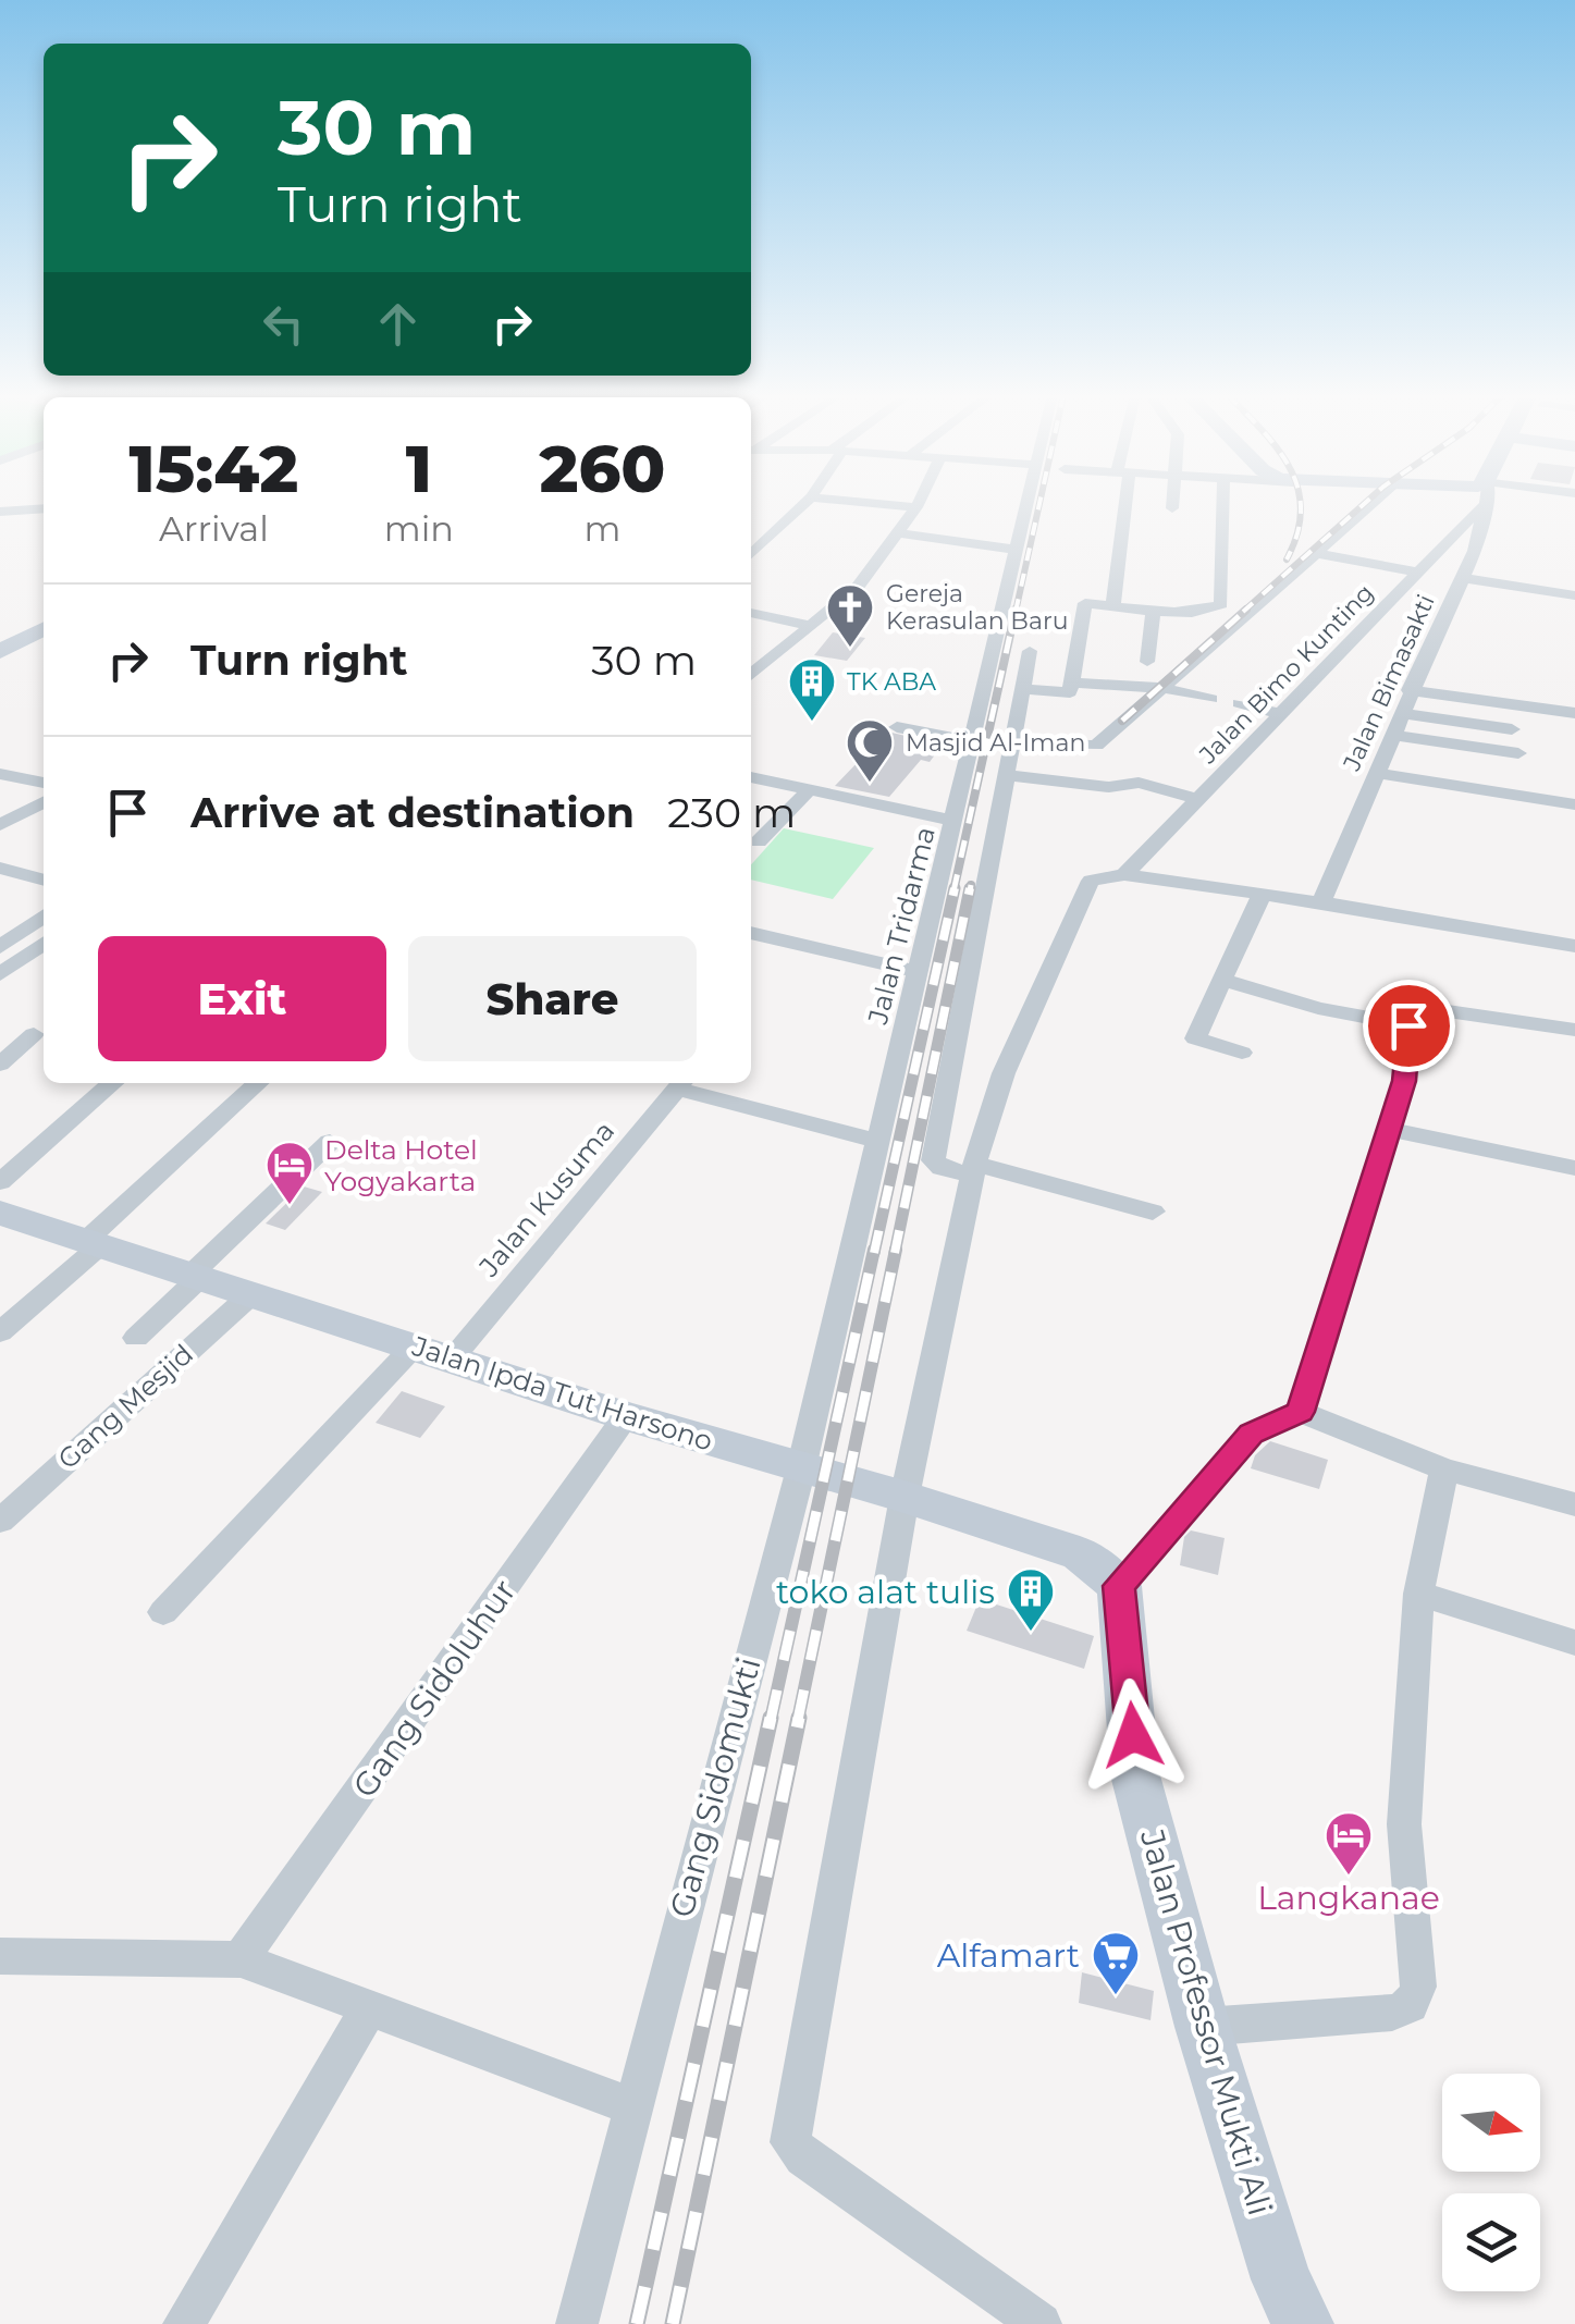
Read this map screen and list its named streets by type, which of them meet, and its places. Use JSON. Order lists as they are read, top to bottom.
{
  "streets": {
    "street": [
      "Jalan Bimo Kunting",
      "Jalan Bimasakti",
      "Jalan Tridarma",
      "Jalan Kusuma",
      "Jalan Ipda Tut Harsono",
      "Gang Mesjid",
      "Gang Sidoluhur",
      "Gang Sidomukti",
      "Jalan Professor Mukti Ali"
    ]
  },
  "crossings": [
    ["Jalan Bimo Kunting", "Jalan Bimasakti"],
    ["Jalan Tridarma", "Jalan Ipda Tut Harsono"],
    ["Jalan Tridarma", "Gang Sidomukti"],
    ["Jalan Kusuma", "Jalan Ipda Tut Harsono"],
    ["Jalan Ipda Tut Harsono", "Gang Mesjid"],
    ["Jalan Ipda Tut Harsono", "Gang Sidoluhur"],
    ["Jalan Ipda Tut Harsono", "Gang Sidomukti"],
    ["Jalan Ipda Tut Harsono", "Jalan Professor Mukti Ali"]
  ],
  "places": {
    "church": ["Gereja Kerasulan Baru"],
    "building": ["TK ABA", "toko alat tulis"],
    "mosque": ["Masjid Al-Iman"],
    "hotel": ["Delta Hotel Yogyakarta", "Langkanae"],
    "supermarket": ["Alfamart"]
  },
  "north": "right",
  "page": {
    "turn": ["30 m", "Turn right"],
    "eta": [
      "15:42",
      "Arrival",
      "1",
      "min",
      "260",
      "m"
    ],
    "list": [
      {
        "name": "Turn right",
        "value": "30 m"
      },
      {
        "name": "Arrive at destination",
        "value": "230 m"
      }
    ],
    "buttons": ["Exit", "Share"]
  }
}
